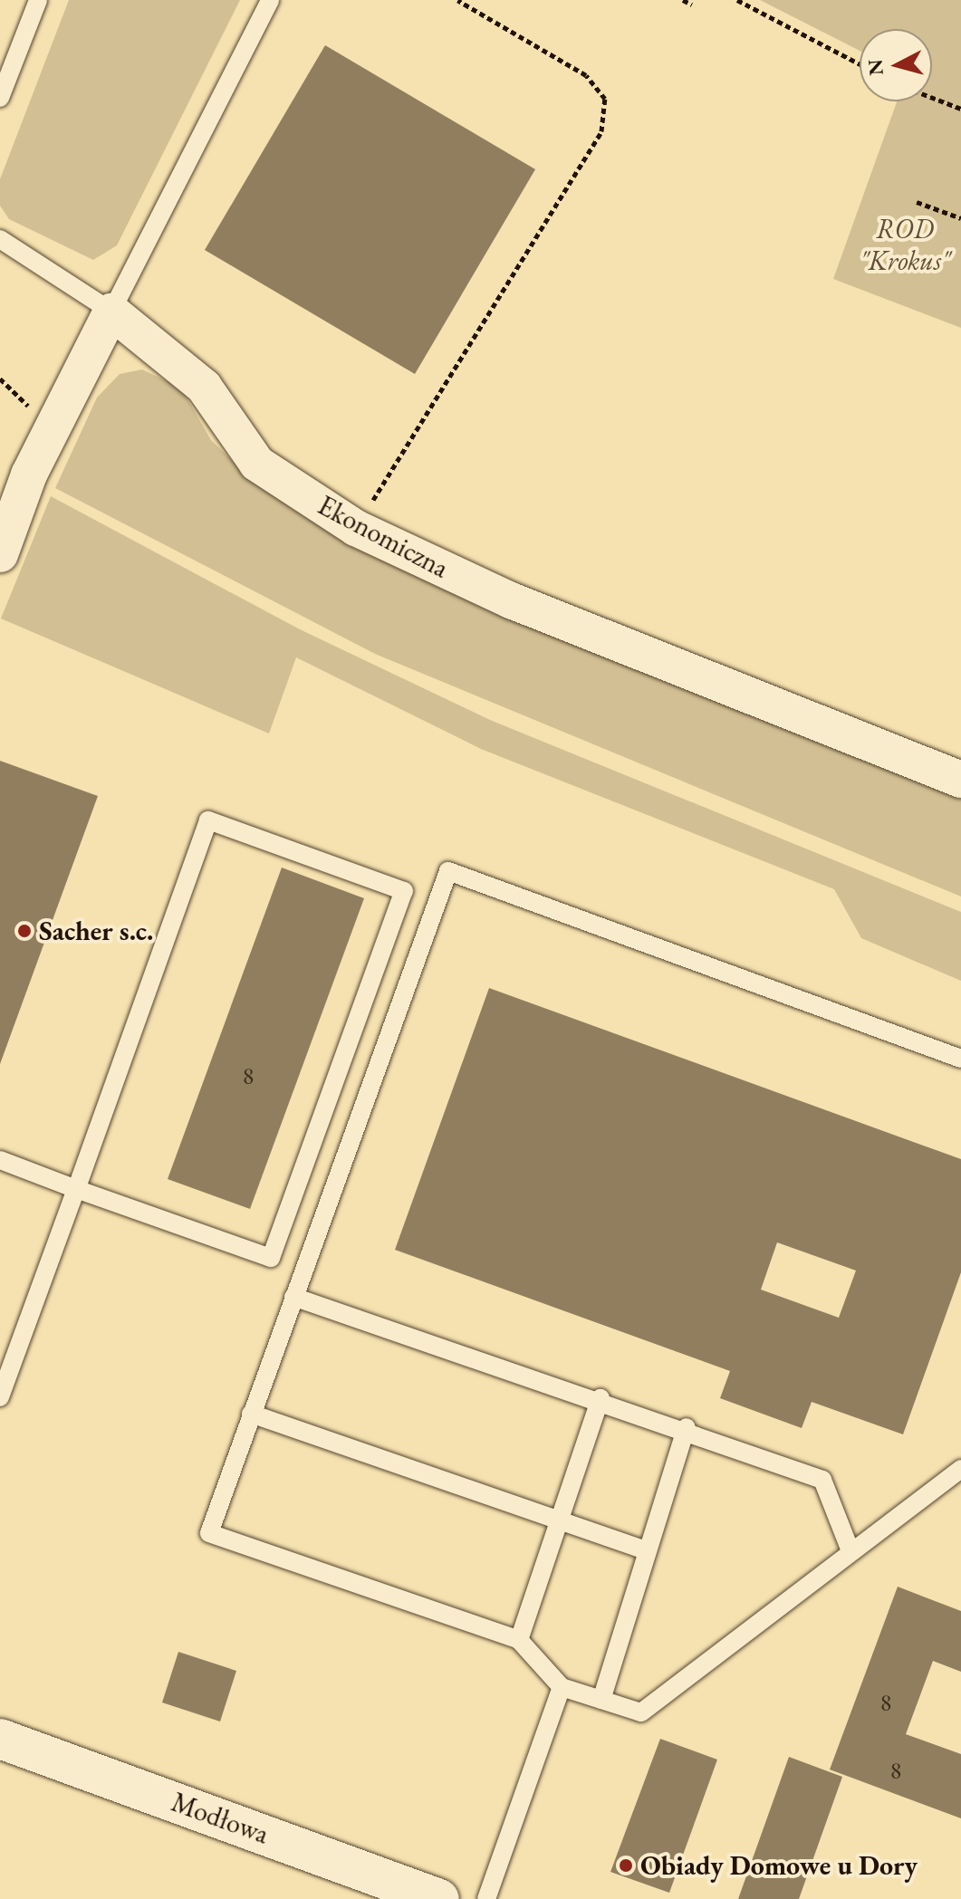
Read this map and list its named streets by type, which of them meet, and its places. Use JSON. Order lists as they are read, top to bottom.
{
  "streets": {
    "street": ["Ekonomiczna", "Modłowa"]
  },
  "parks": ["ROD \"Krokus\""],
  "places": ["Sacher s.c.", "Obiady Domowe u Dory"],
  "house_numbers": ["8", "8", "8"],
  "north": "left"
}
